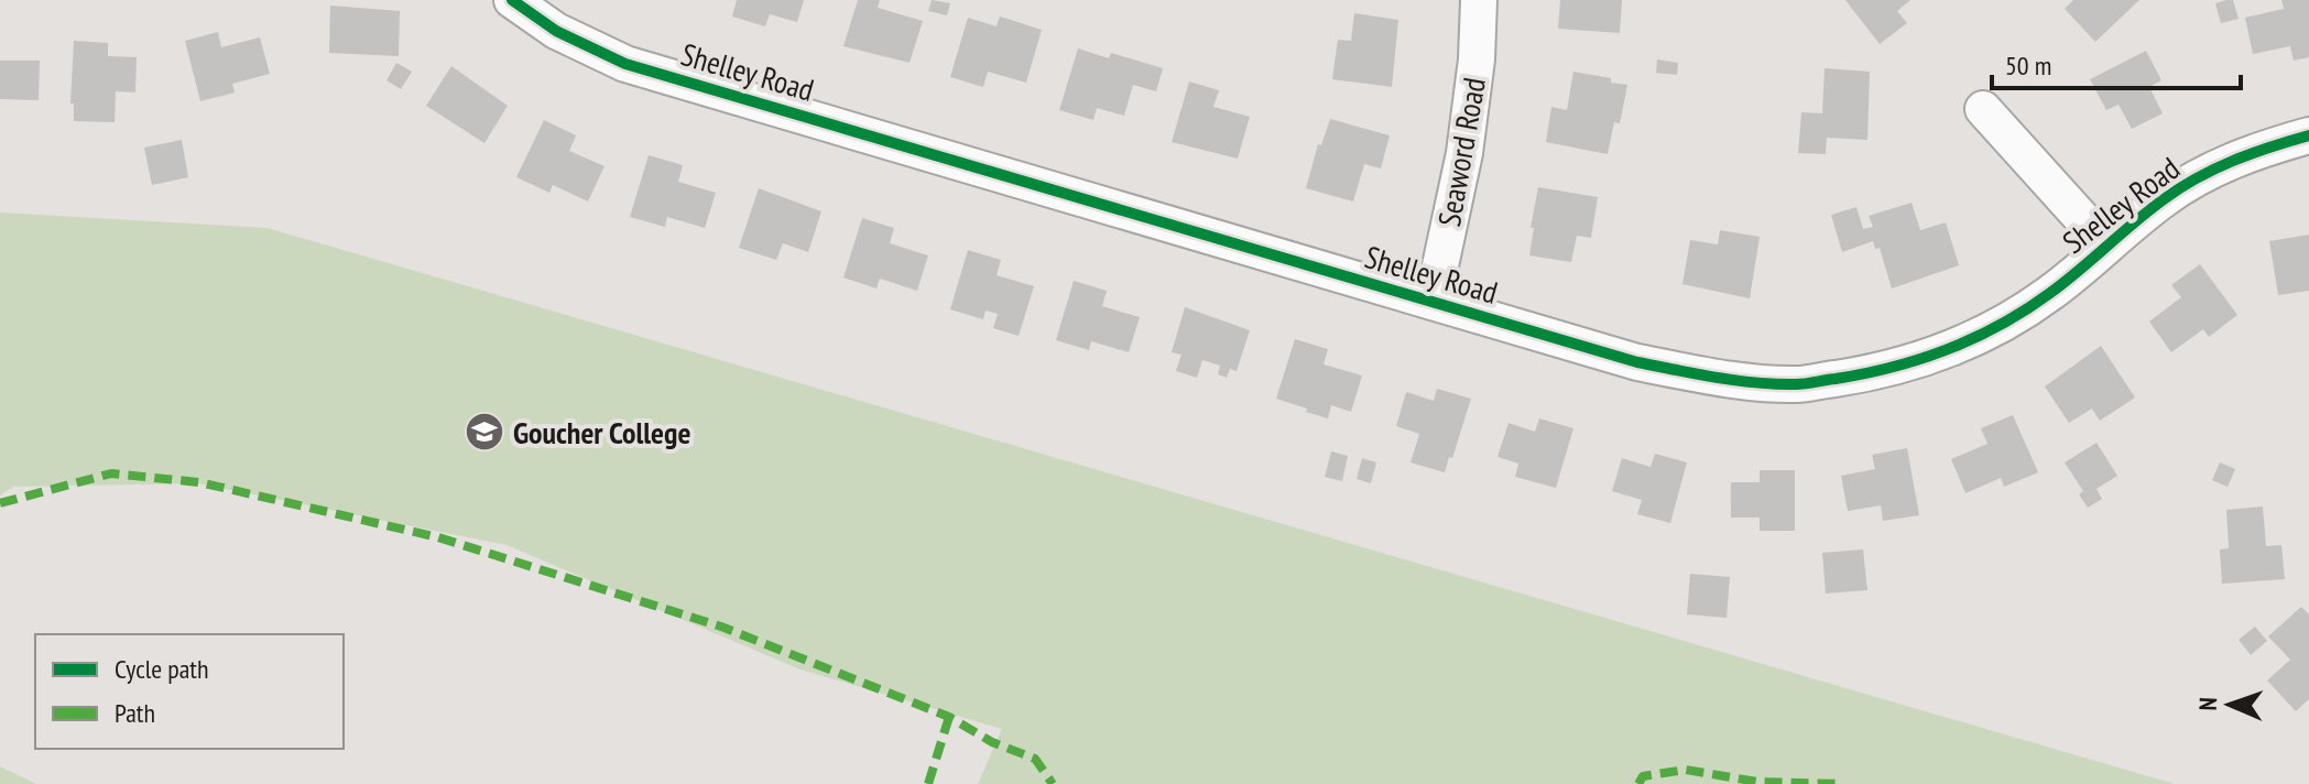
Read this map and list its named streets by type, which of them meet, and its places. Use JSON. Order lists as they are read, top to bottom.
{
  "streets": {
    "street": ["Shelley Road", "Seaword Road"]
  },
  "crossings": [
    ["Shelley Road", "Seaword Road"]
  ],
  "places": {
    "school or university": ["Goucher College"]
  },
  "legend": ["Cycle path", "Path"],
  "scale_bar": "50 m",
  "north": "left"
}
